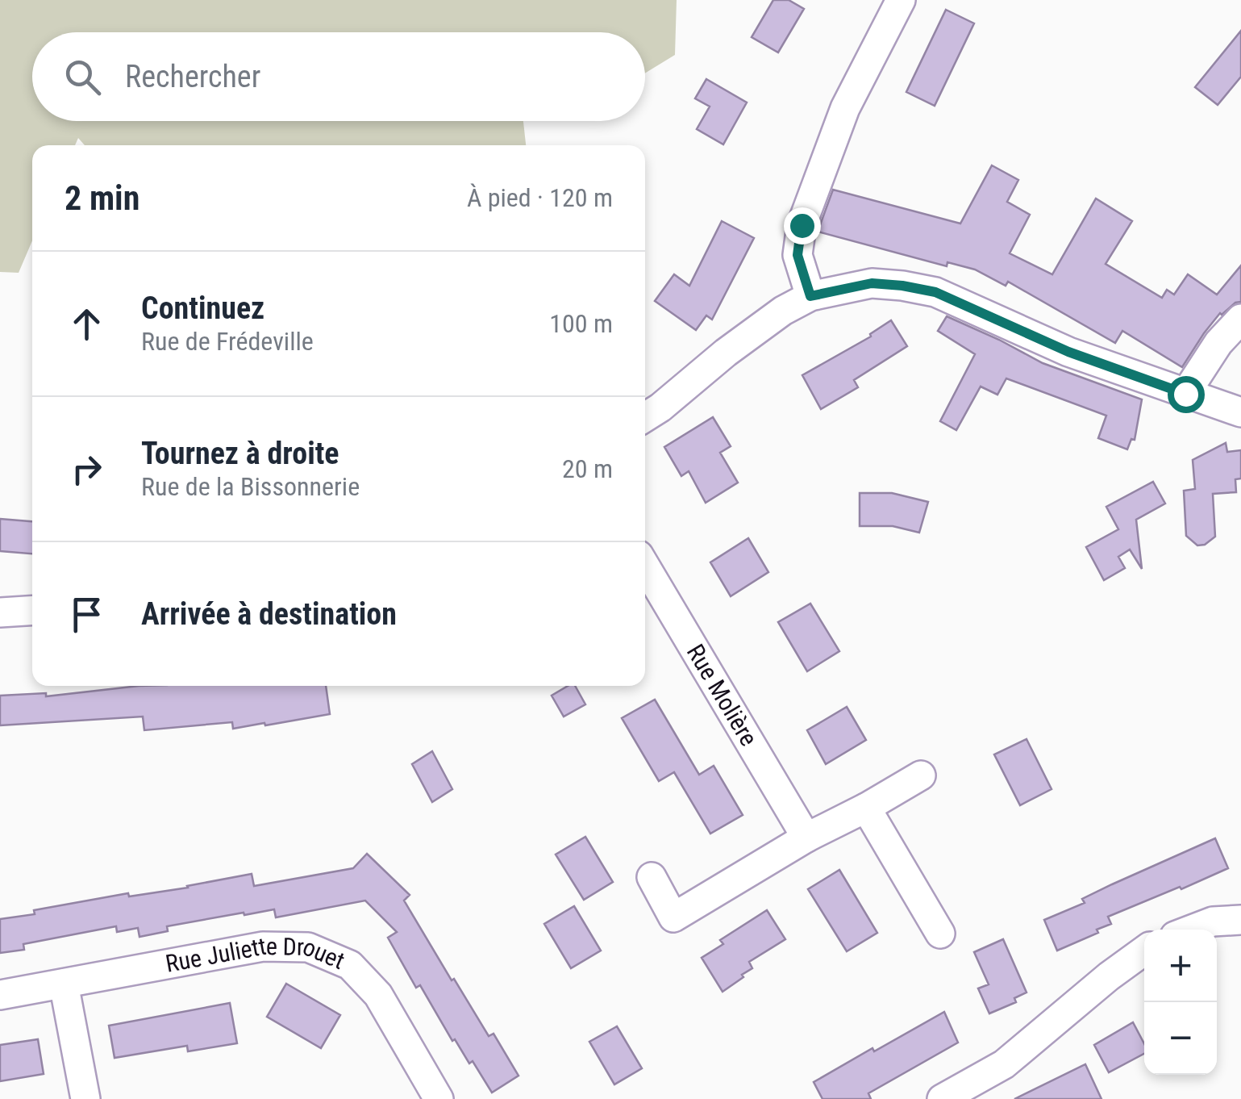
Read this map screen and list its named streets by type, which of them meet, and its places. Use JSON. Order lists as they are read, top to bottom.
{
  "streets": {
    "street": ["Rue Molière", "Rue Juliette Drouet"]
  },
  "page": {
    "search": "Rechercher",
    "heading": ["2 min", "À pied · 120 m"],
    "list": [
      ["Continuez", "Rue de Frédeville", "100 m"],
      ["Tournez à droite", "Rue de la Bissonnerie", "20 m"],
      "Arrivée à destination"
    ],
    "map_buttons": ["+", "−"]
  }
}
